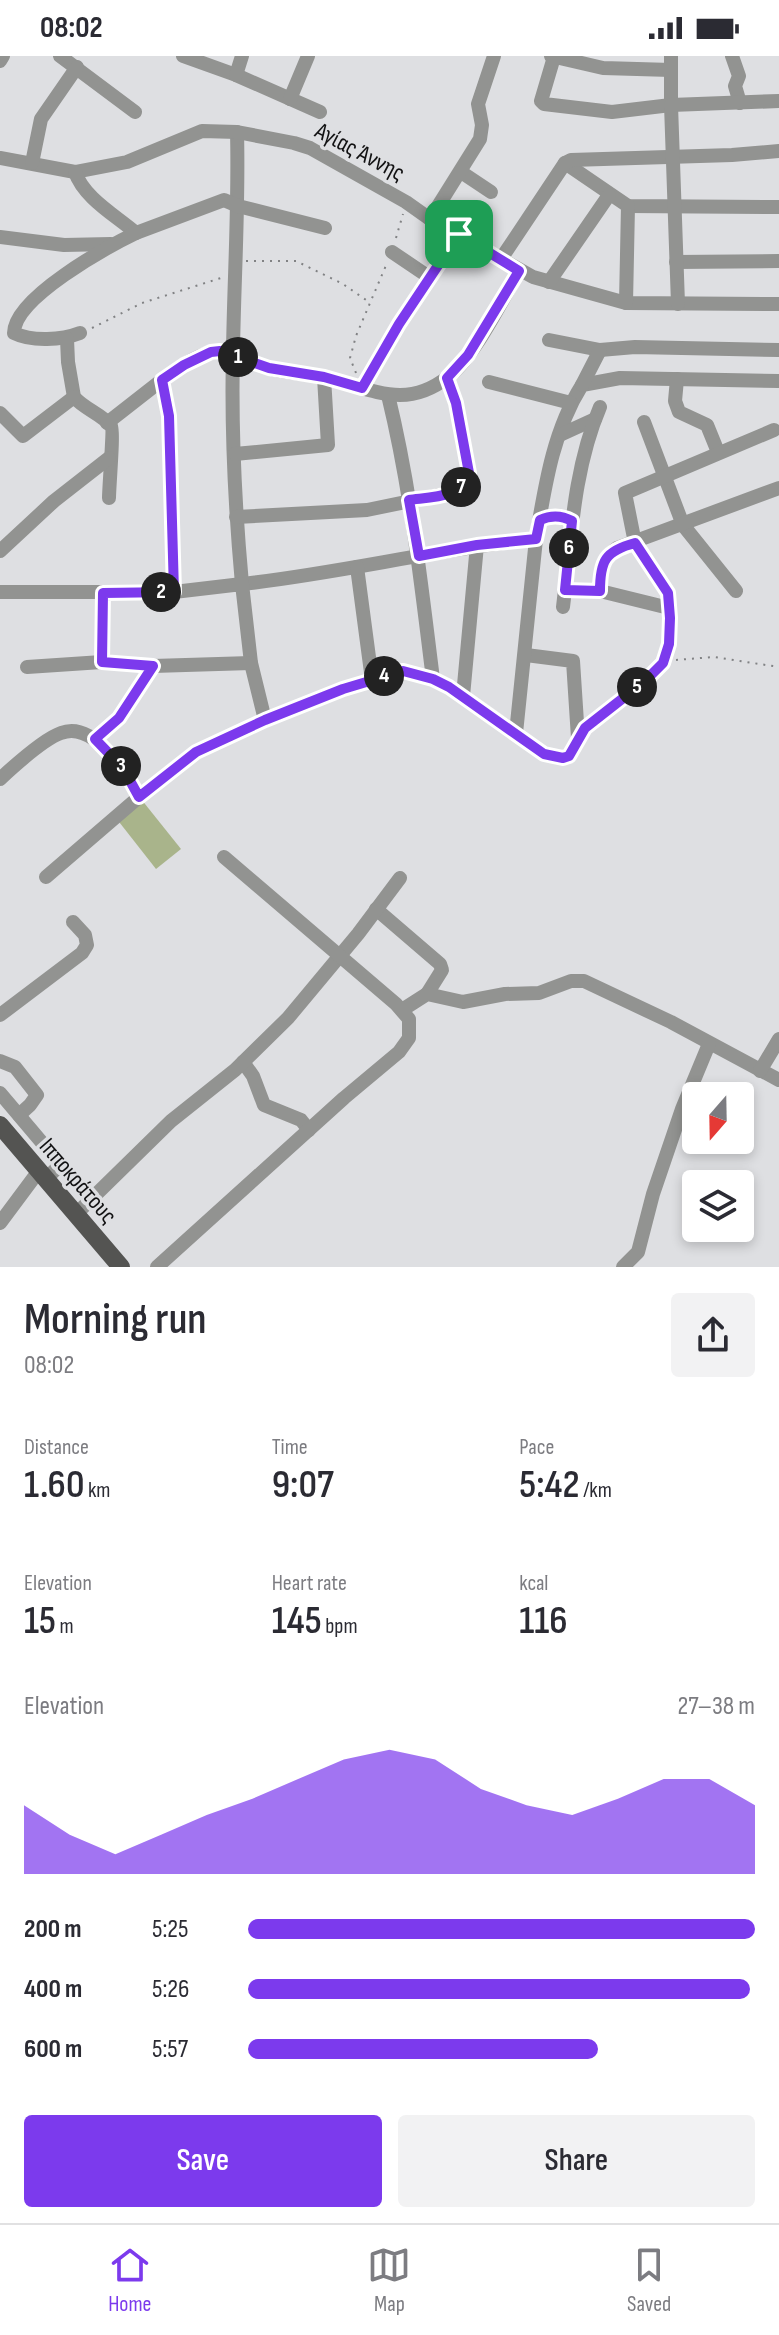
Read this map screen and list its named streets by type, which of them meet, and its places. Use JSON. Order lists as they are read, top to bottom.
{
  "streets": {
    "main road": ["Ιπποκράτους"],
    "street": ["Αγίας Άννης"]
  },
  "north": "bottom",
  "page": {
    "status": "08:02",
    "pins": [
      "1",
      "7",
      "6",
      "2",
      "4",
      "5",
      "3"
    ],
    "heading": ["Morning run", "08:02"],
    "stats": [
      ["Distance", "1.60 km"],
      ["Time", "9:07"],
      ["Pace", "5:42 /km"],
      ["Elevation", "15 m"],
      ["Heart rate", "145 bpm"],
      ["kcal", "116"]
    ],
    "chart": ["Elevation", "27–38 m"],
    "list": [
      {
        "name": "200 m",
        "note": "5:25"
      },
      {
        "name": "400 m",
        "note": "5:26"
      },
      {
        "name": "600 m",
        "note": "5:57"
      }
    ],
    "buttons": ["Save", "Share"],
    "tabs": ["Home", "Map", "Saved"]
  }
}
